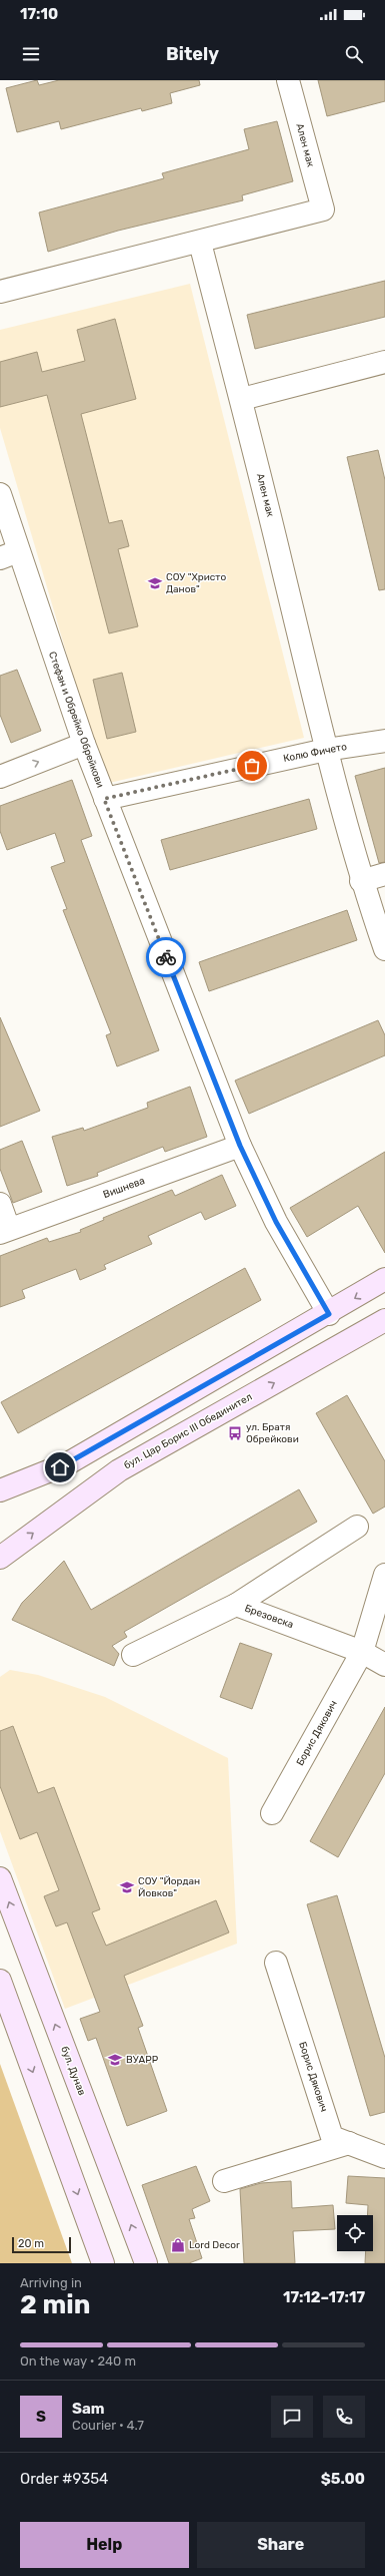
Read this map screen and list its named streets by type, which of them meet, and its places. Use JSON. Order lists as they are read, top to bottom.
{
  "streets": {
    "main road": ["бул. Цар Борис III Обединител", "бул. Дунав"],
    "street": [
      "Ален мак",
      "Стефан и Обрейко Обрейкови",
      "Колю Фичето",
      "Вишнева",
      "Брезовска",
      "Борис Дякович"
    ]
  },
  "crossings": [
    ["Ален мак", "Колю Фичето"],
    ["Стефан и Обрейко Обрейкови", "Колю Фичето"],
    ["Стефан и Обрейко Обрейкови", "Вишнева"],
    ["Брезовска", "Борис Дякович"]
  ],
  "places": {
    "school or university": ["СОУ \"Христо Данов\"", "СОУ \"Йордан Йовков\"", "ВУАРР"],
    "bus stop": ["ул. Братя Обрейкови"],
    "shop": ["Lord Decor"]
  },
  "scale_bar": "20 m",
  "page": {
    "status": "17:10",
    "header": "Bitely",
    "scale": "20 m",
    "heading": ["2 min", "Arriving in", "17:12–17:17"],
    "panel": [
      "Sam",
      "Courier · 4.7",
      "Order #9354",
      "$5.00"
    ],
    "bar": "On the way · 240 m",
    "round": "S",
    "buttons": ["Help", "Share"]
  }
}
